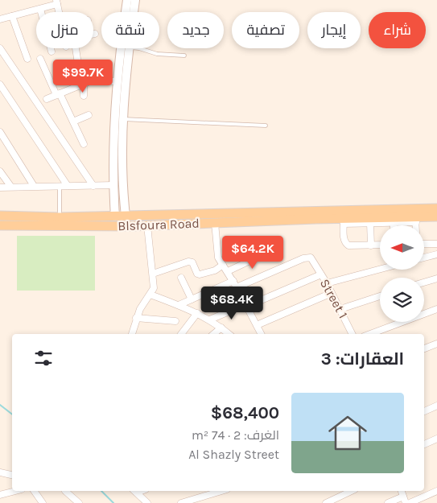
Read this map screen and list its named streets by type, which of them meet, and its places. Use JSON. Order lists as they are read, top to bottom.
{
  "streets": {
    "main road": ["Blsfoura Road"],
    "street": ["Street 1"]
  },
  "north": "left",
  "page": {
    "chip": [
      "شراء",
      "إيجار",
      "تصفية",
      "جديد",
      "شقة",
      "منزل"
    ],
    "price": ["$99.7K", "$64.2K", "$68.4K"],
    "heading": "العقارات: 3",
    "list": [
      {
        "name": "$68,400",
        "note": "الغرف: 2 · 74 m² · Al Shazly Street"
      }
    ]
  }
}
